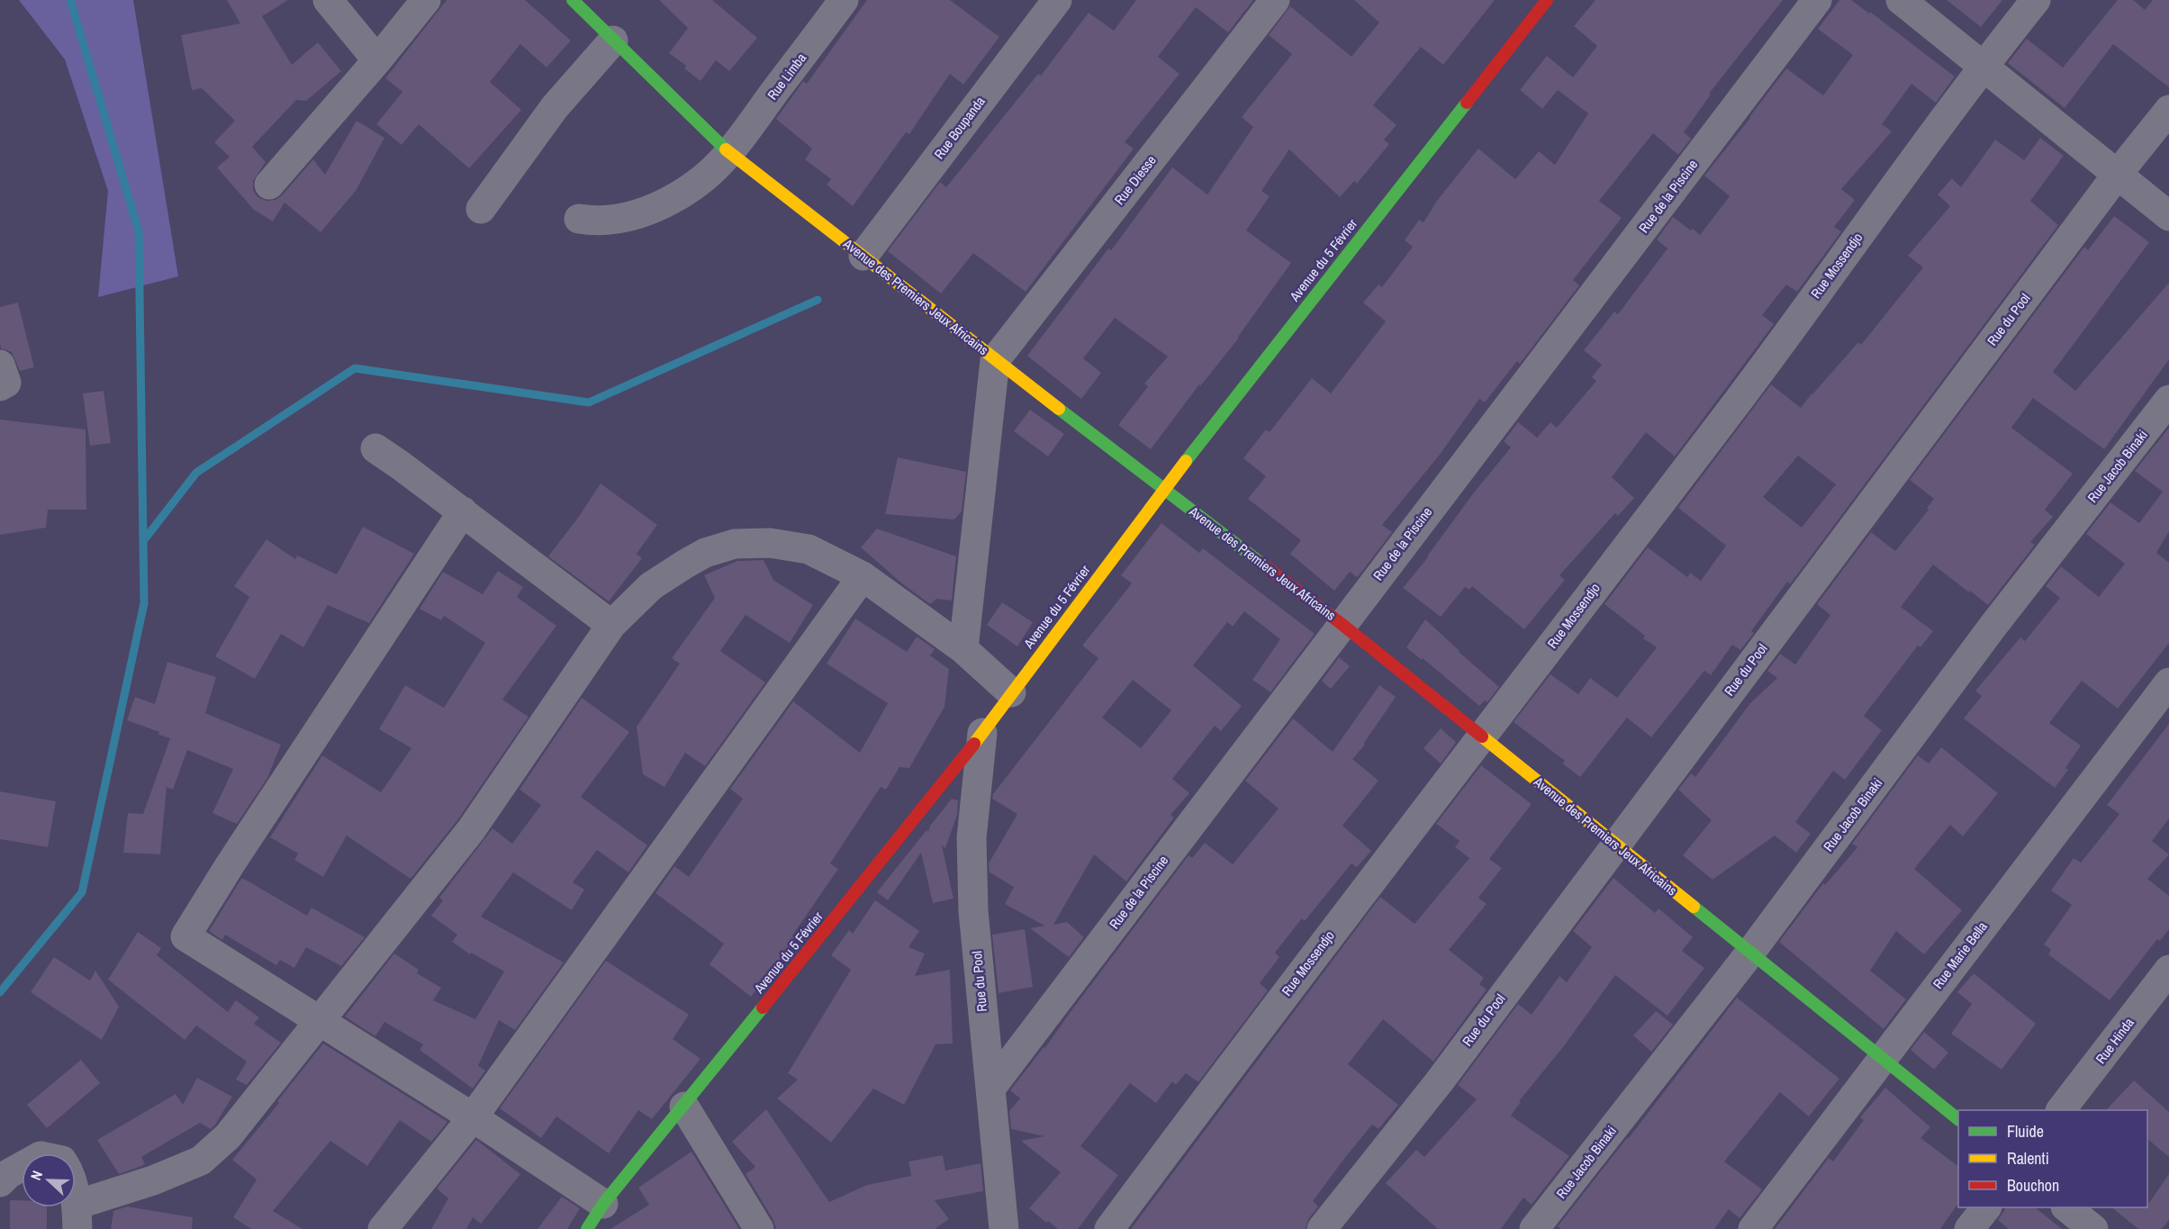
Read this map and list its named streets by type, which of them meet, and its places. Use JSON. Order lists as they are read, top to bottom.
{
  "streets": {
    "street": [
      "Rue Limba",
      "Rue Boupanda",
      "Rue Diesse",
      "Rue de la Piscine",
      "Avenue du 5 Février",
      "Rue Mossendjo",
      "Avenue des Premiers Jeux Africains",
      "Rue du Pool",
      "Rue Jacob Binaki",
      "Rue Marie Bella",
      "Rue Hinda"
    ]
  },
  "crossings": [
    ["Rue Limba", "Avenue des Premiers Jeux Africains"],
    ["Rue Boupanda", "Avenue des Premiers Jeux Africains"],
    ["Rue Diesse", "Avenue des Premiers Jeux Africains"],
    ["Rue de la Piscine", "Avenue des Premiers Jeux Africains"],
    ["Rue de la Piscine", "Rue du Pool"],
    ["Avenue du 5 Février", "Avenue des Premiers Jeux Africains"],
    ["Avenue du 5 Février", "Rue du Pool"],
    ["Rue Mossendjo", "Avenue des Premiers Jeux Africains"],
    ["Avenue des Premiers Jeux Africains", "Rue du Pool"],
    ["Avenue des Premiers Jeux Africains", "Rue Jacob Binaki"],
    ["Avenue des Premiers Jeux Africains", "Rue Marie Bella"]
  ],
  "legend": ["Fluide", "Ralenti", "Bouchon"],
  "north": "left"
}
